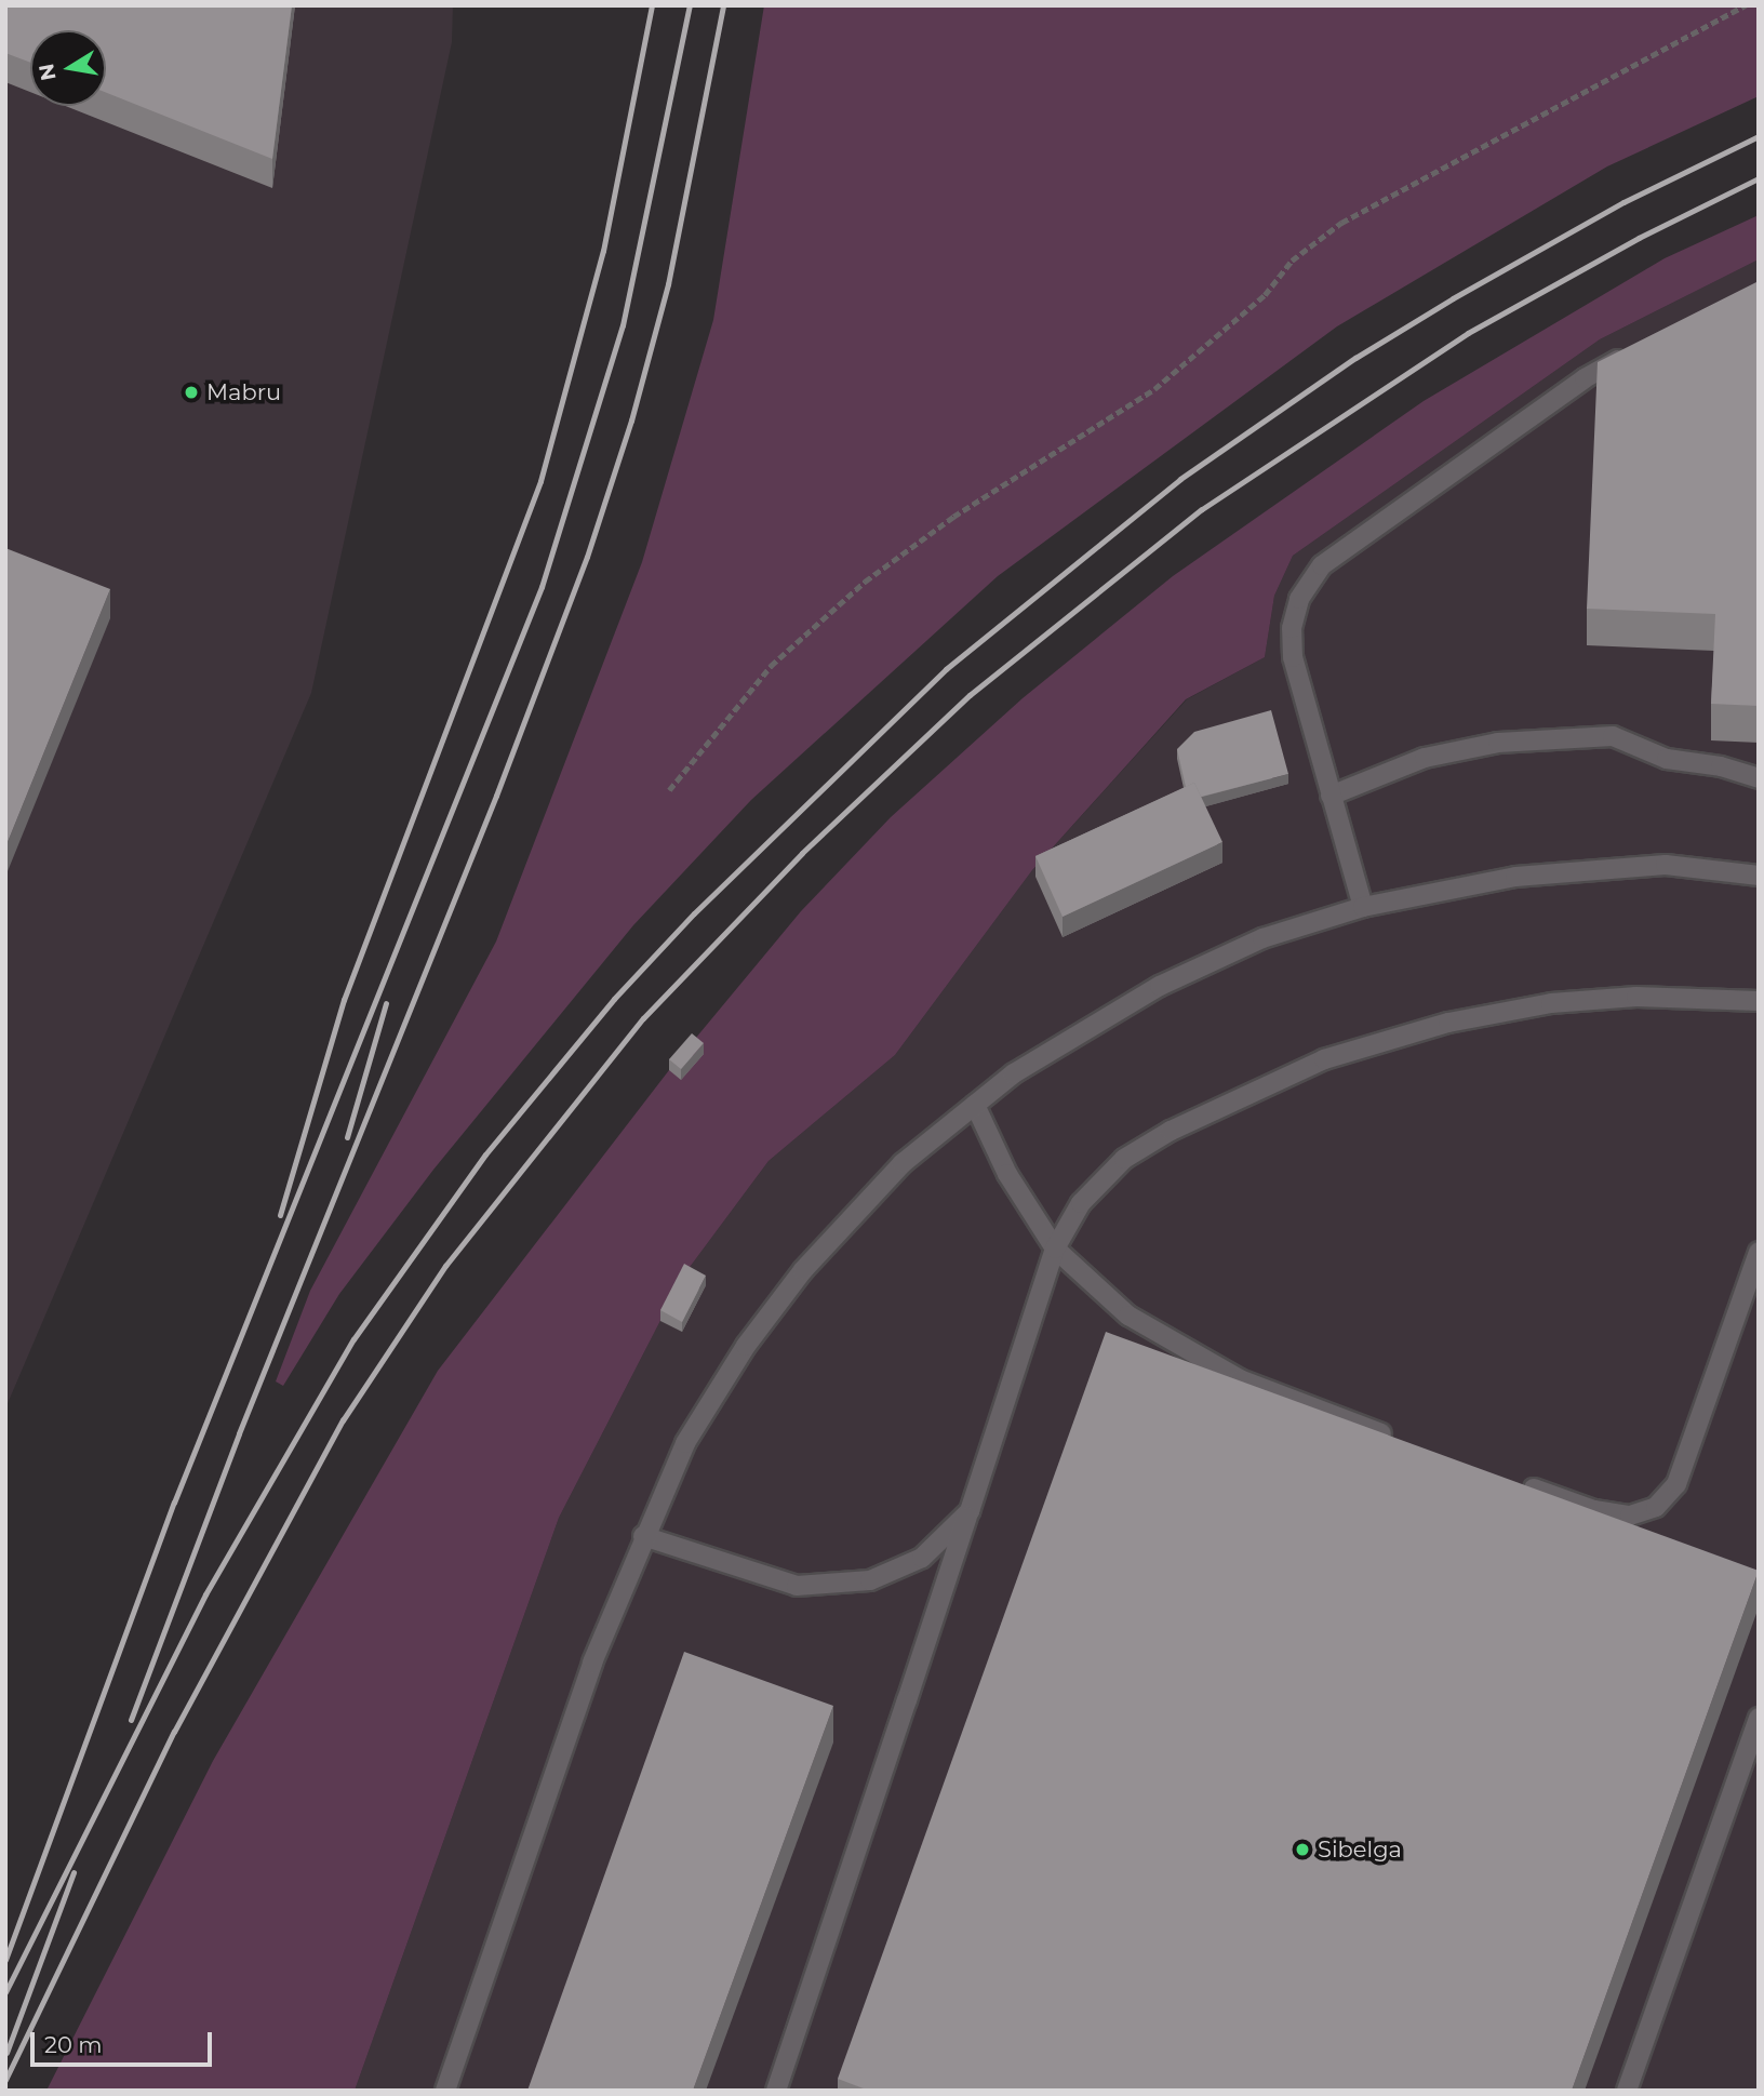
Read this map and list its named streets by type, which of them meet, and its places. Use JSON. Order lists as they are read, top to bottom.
{
  "places": ["Mabru", "Sibelga"],
  "scale_bar": "20 m",
  "north": "left"
}
